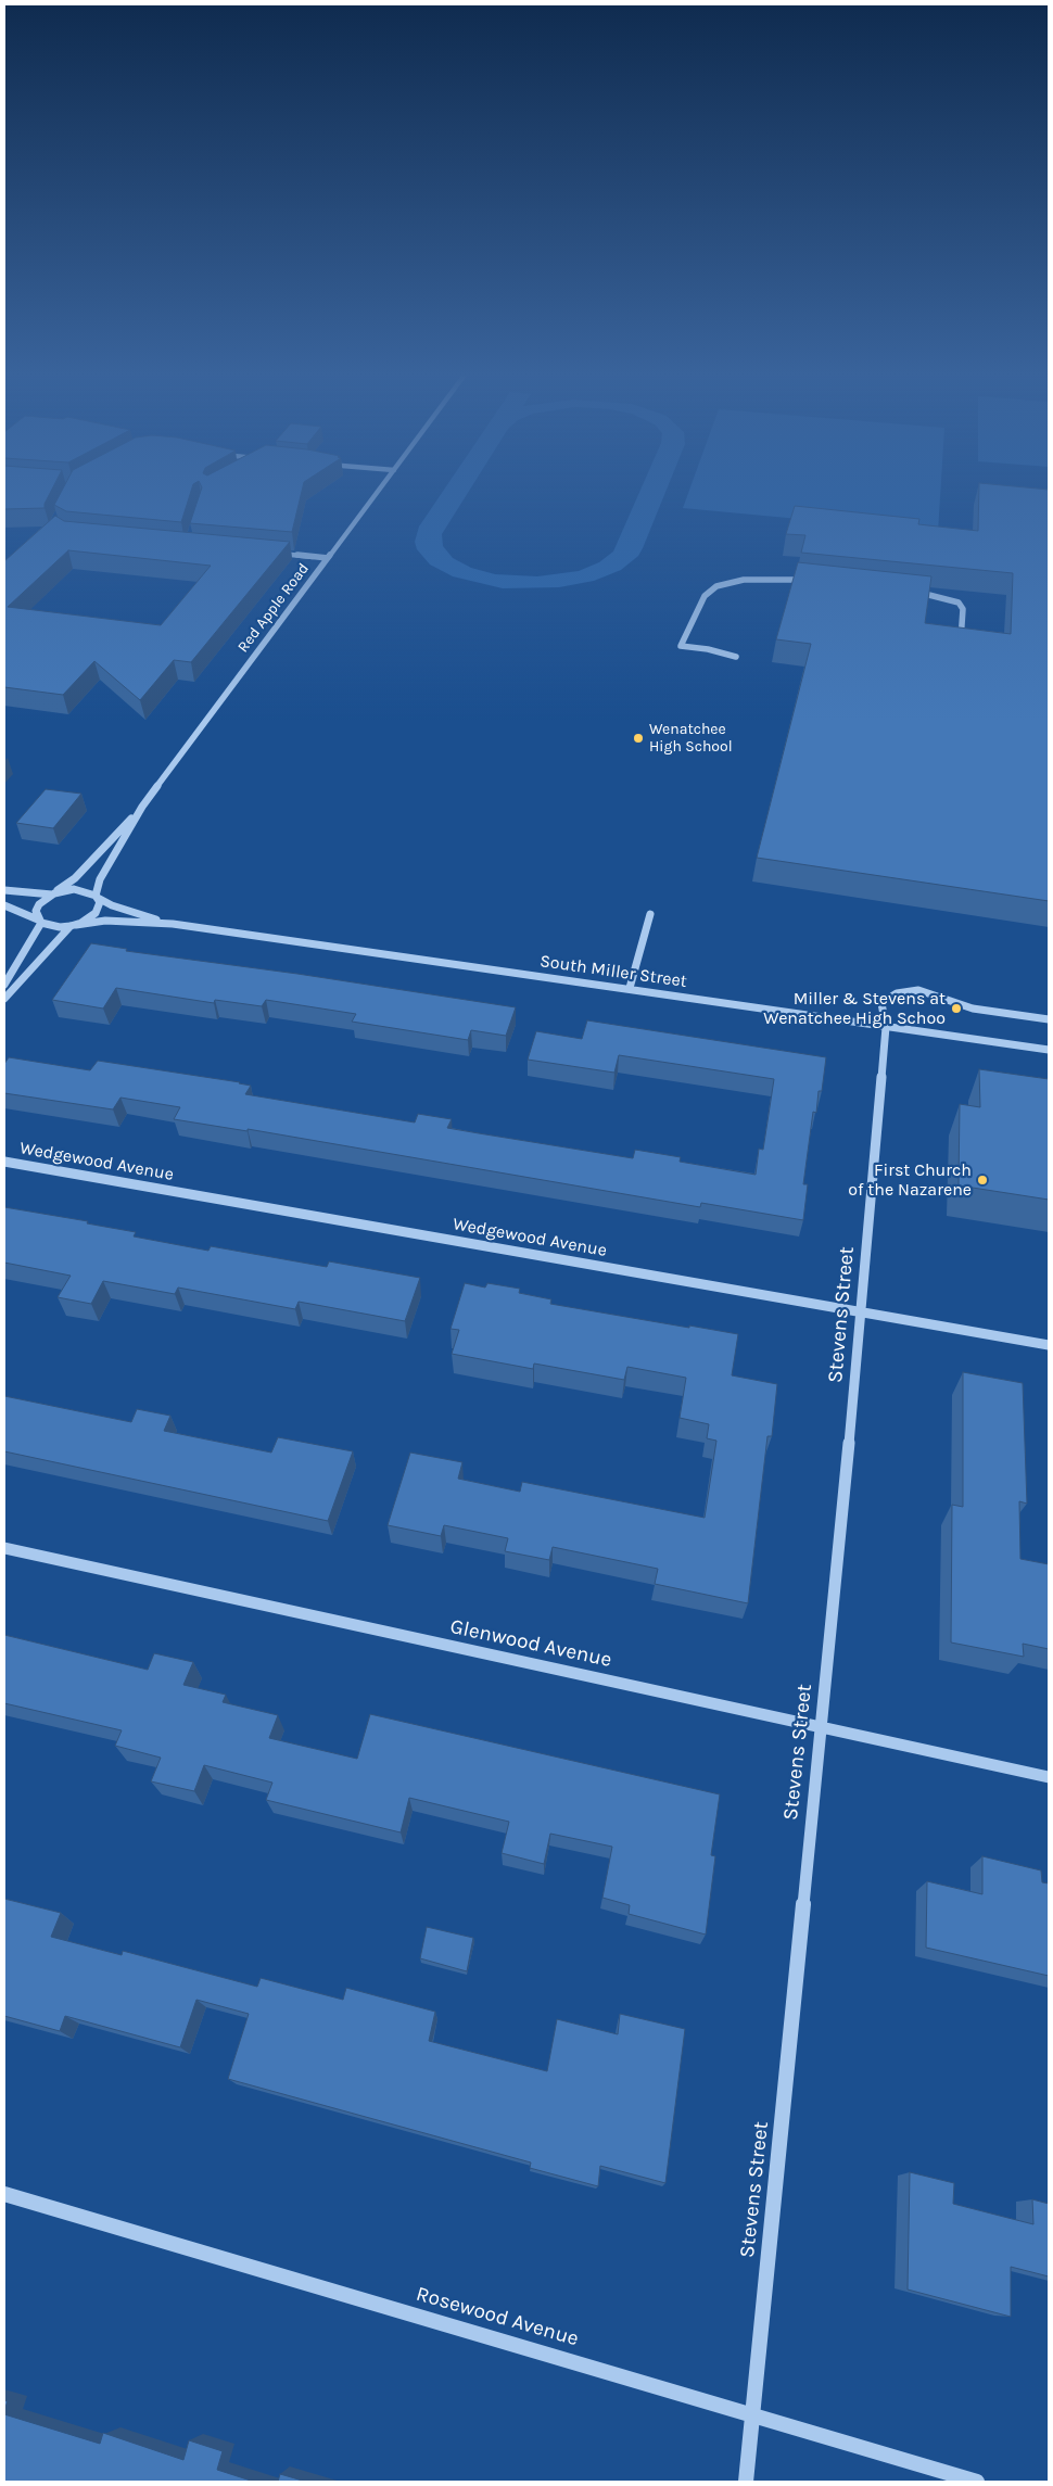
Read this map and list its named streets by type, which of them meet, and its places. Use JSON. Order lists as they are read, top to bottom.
{
  "streets": {
    "street": [
      "Red Apple Road",
      "South Miller Street",
      "Wedgewood Avenue",
      "Stevens Street",
      "Glenwood Avenue",
      "Rosewood Avenue"
    ]
  },
  "crossings": [
    ["Red Apple Road", "South Miller Street"],
    ["South Miller Street", "Stevens Street"],
    ["Wedgewood Avenue", "Stevens Street"],
    ["Stevens Street", "Glenwood Avenue"],
    ["Stevens Street", "Rosewood Avenue"]
  ],
  "places": ["Wenatchee High School", "Miller & Stevens at Wenatchee High Schoo", "First Church of the Nazarene"]
}
